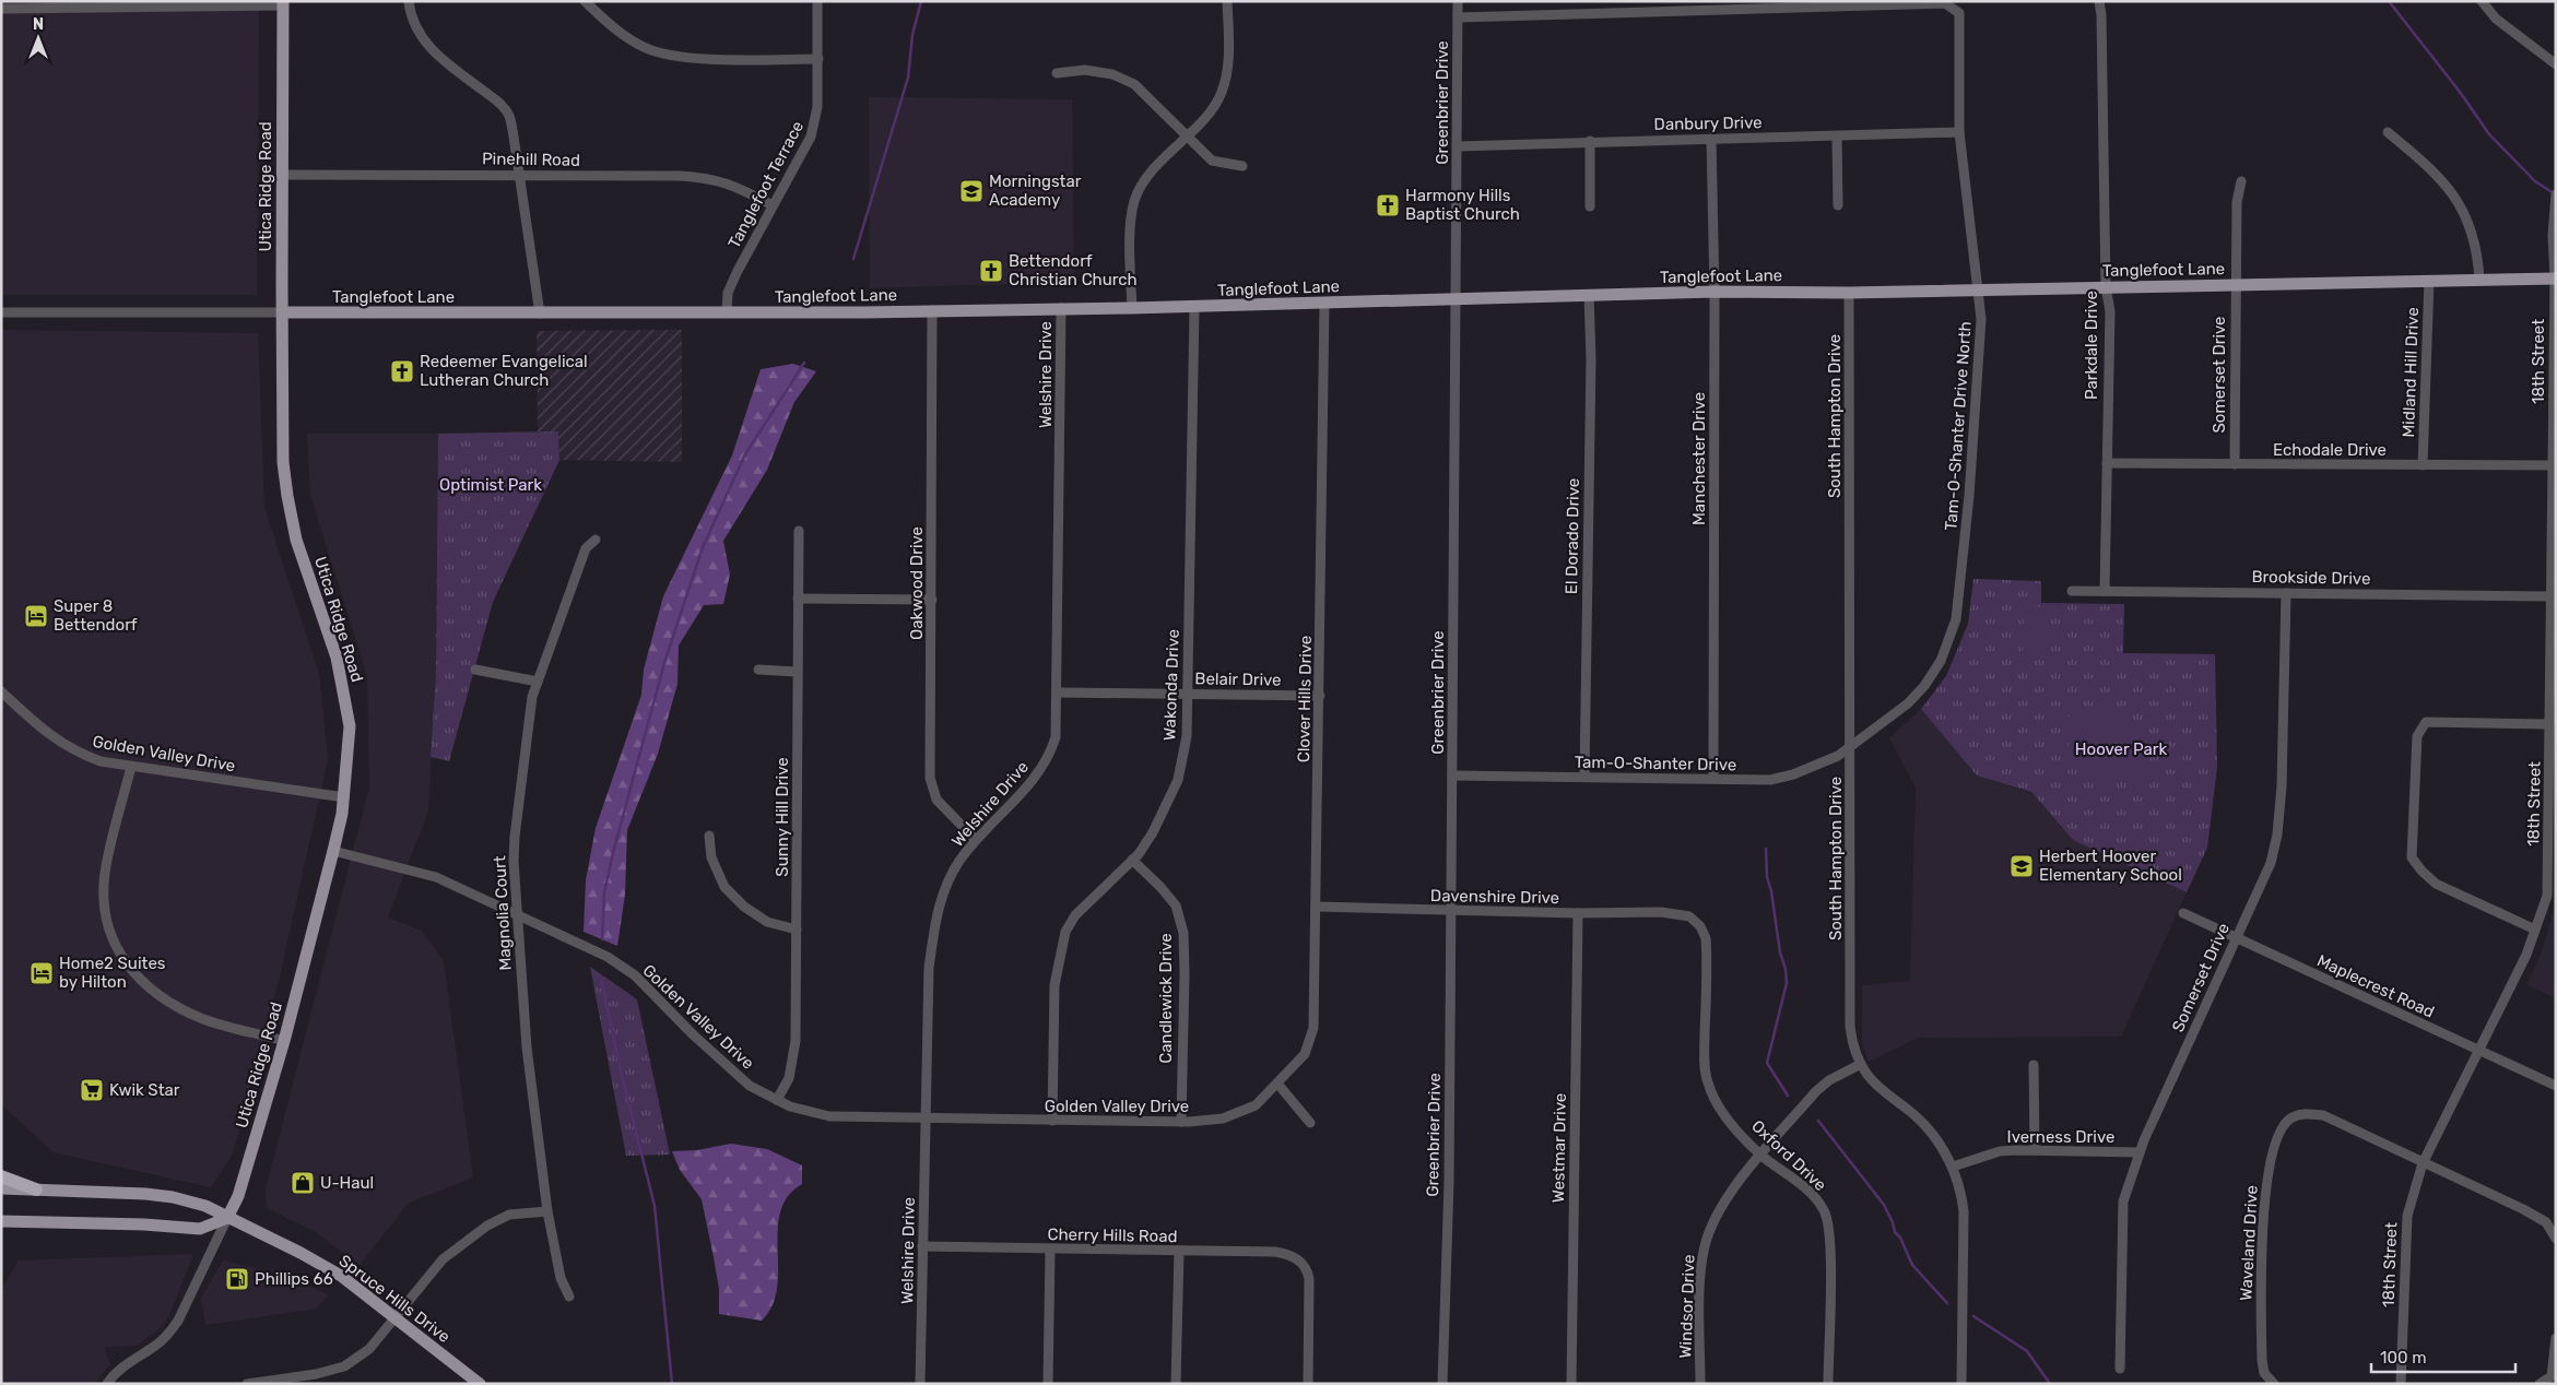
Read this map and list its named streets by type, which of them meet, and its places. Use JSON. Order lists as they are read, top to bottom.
{
  "streets": {
    "main road": ["Utica Ridge Road", "Tanglefoot Lane", "Spruce Hills Drive"],
    "street": [
      "Greenbrier Drive",
      "Danbury Drive",
      "Pinehill Road",
      "Tanglefoot Terrace",
      "Parkdale Drive",
      "18th Street",
      "Midland Hill Drive",
      "Welshire Drive",
      "Somerset Drive",
      "South Hampton Drive",
      "Tam-O-Shanter Drive North",
      "Echodale Drive",
      "Manchester Drive",
      "El Dorado Drive",
      "Brookside Drive",
      "Oakwood Drive",
      "Belair Drive",
      "Wakonda Drive",
      "Clover Hills Drive",
      "Golden Valley Drive",
      "Tam-O-Shanter Drive",
      "Sunny Hill Drive",
      "Davenshire Drive",
      "Magnolia Court",
      "Maplecrest Road",
      "Candlewick Drive",
      "Iverness Drive",
      "Westmar Drive",
      "Oxford Drive",
      "Cherry Hills Road",
      "Waveland Drive",
      "Windsor Drive"
    ]
  },
  "crossings": [
    ["Greenbrier Drive", "Danbury Drive"],
    ["Greenbrier Drive", "Tanglefoot Lane"],
    ["Greenbrier Drive", "Tam-O-Shanter Drive North"],
    ["Greenbrier Drive", "Tam-O-Shanter Drive"],
    ["Greenbrier Drive", "Davenshire Drive"],
    ["Danbury Drive", "Tam-O-Shanter Drive North"],
    ["Danbury Drive", "Manchester Drive"],
    ["Pinehill Road", "Tanglefoot Terrace"],
    ["Pinehill Road", "Utica Ridge Road"],
    ["Tanglefoot Terrace", "Tanglefoot Lane"],
    ["Utica Ridge Road", "Tanglefoot Lane"],
    ["Utica Ridge Road", "Golden Valley Drive"],
    ["Utica Ridge Road", "Spruce Hills Drive"],
    ["Tanglefoot Lane", "Parkdale Drive"],
    ["Tanglefoot Lane", "18th Street"],
    ["Tanglefoot Lane", "Midland Hill Drive"],
    ["Tanglefoot Lane", "Welshire Drive"],
    ["Tanglefoot Lane", "Somerset Drive"],
    ["Tanglefoot Lane", "South Hampton Drive"],
    ["Tanglefoot Lane", "Tam-O-Shanter Drive North"],
    ["Tanglefoot Lane", "Manchester Drive"],
    ["Tanglefoot Lane", "El Dorado Drive"],
    ["Tanglefoot Lane", "Oakwood Drive"],
    ["Tanglefoot Lane", "Wakonda Drive"],
    ["Tanglefoot Lane", "Clover Hills Drive"],
    ["Parkdale Drive", "Echodale Drive"],
    ["Parkdale Drive", "Brookside Drive"],
    ["18th Street", "Echodale Drive"],
    ["18th Street", "Brookside Drive"],
    ["18th Street", "Maplecrest Road"],
    ["18th Street", "Waveland Drive"],
    ["Midland Hill Drive", "Echodale Drive"],
    ["Welshire Drive", "Oakwood Drive"],
    ["Welshire Drive", "Belair Drive"],
    ["Welshire Drive", "Golden Valley Drive"],
    ["Welshire Drive", "Cherry Hills Road"],
    ["Somerset Drive", "Echodale Drive"],
    ["Somerset Drive", "Brookside Drive"],
    ["Somerset Drive", "Maplecrest Road"],
    ["Somerset Drive", "Iverness Drive"],
    ["South Hampton Drive", "Tam-O-Shanter Drive North"],
    ["South Hampton Drive", "Tam-O-Shanter Drive"],
    ["South Hampton Drive", "Iverness Drive"],
    ["South Hampton Drive", "Windsor Drive"],
    ["Tam-O-Shanter Drive North", "Tam-O-Shanter Drive"],
    ["Manchester Drive", "Tam-O-Shanter Drive"],
    ["El Dorado Drive", "Tam-O-Shanter Drive"],
    ["Belair Drive", "Wakonda Drive"],
    ["Belair Drive", "Clover Hills Drive"],
    ["Wakonda Drive", "Golden Valley Drive"],
    ["Wakonda Drive", "Candlewick Drive"],
    ["Clover Hills Drive", "Golden Valley Drive"],
    ["Clover Hills Drive", "Davenshire Drive"],
    ["Golden Valley Drive", "Sunny Hill Drive"],
    ["Golden Valley Drive", "Magnolia Court"],
    ["Golden Valley Drive", "Candlewick Drive"],
    ["Davenshire Drive", "Westmar Drive"],
    ["Davenshire Drive", "Oxford Drive"],
    ["Oxford Drive", "Windsor Drive"]
  ],
  "parks": ["Optimist Park", "Hoover Park"],
  "places": {
    "school or university": ["Morningstar Academy", "Herbert Hoover Elementary School"],
    "church": ["Harmony Hills Baptist Church", "Bettendorf Christian Church", "Redeemer Evangelical Lutheran Church"],
    "hotel": ["Super 8 Bettendorf", "Home2 Suites by Hilton"],
    "supermarket": ["Kwik Star"],
    "shop": ["U-Haul"],
    "fuel station": ["Phillips 66"]
  },
  "scale_bar": "100 m",
  "north": "top"
}
